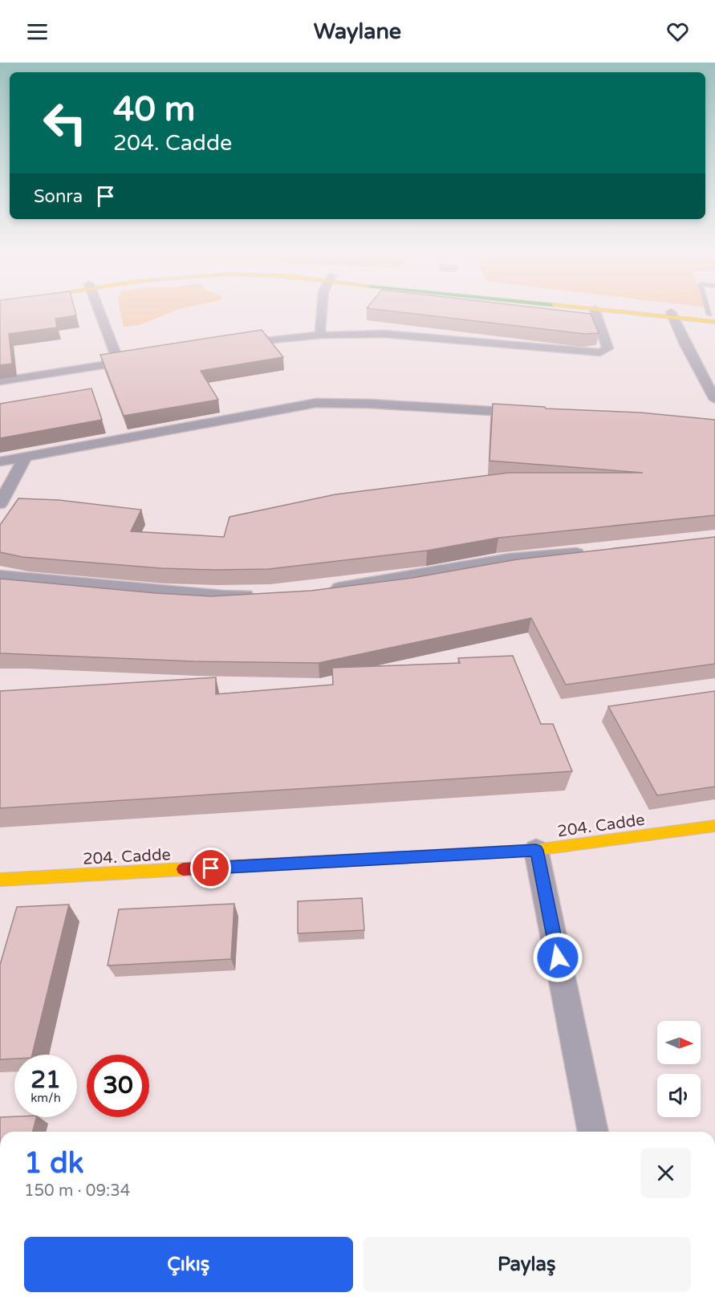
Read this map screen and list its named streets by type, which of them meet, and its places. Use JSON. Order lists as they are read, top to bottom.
{
  "streets": {
    "main road": ["204. Cadde"]
  },
  "north": "right",
  "page": {
    "header": "Waylane",
    "turn": ["40 m", "204. Cadde"],
    "then": "Sonra",
    "speed": "21 km/h",
    "limit": "30",
    "heading": ["1 dk", "150 m · 09:34"],
    "buttons": ["Çıkış", "Paylaş"]
  }
}
